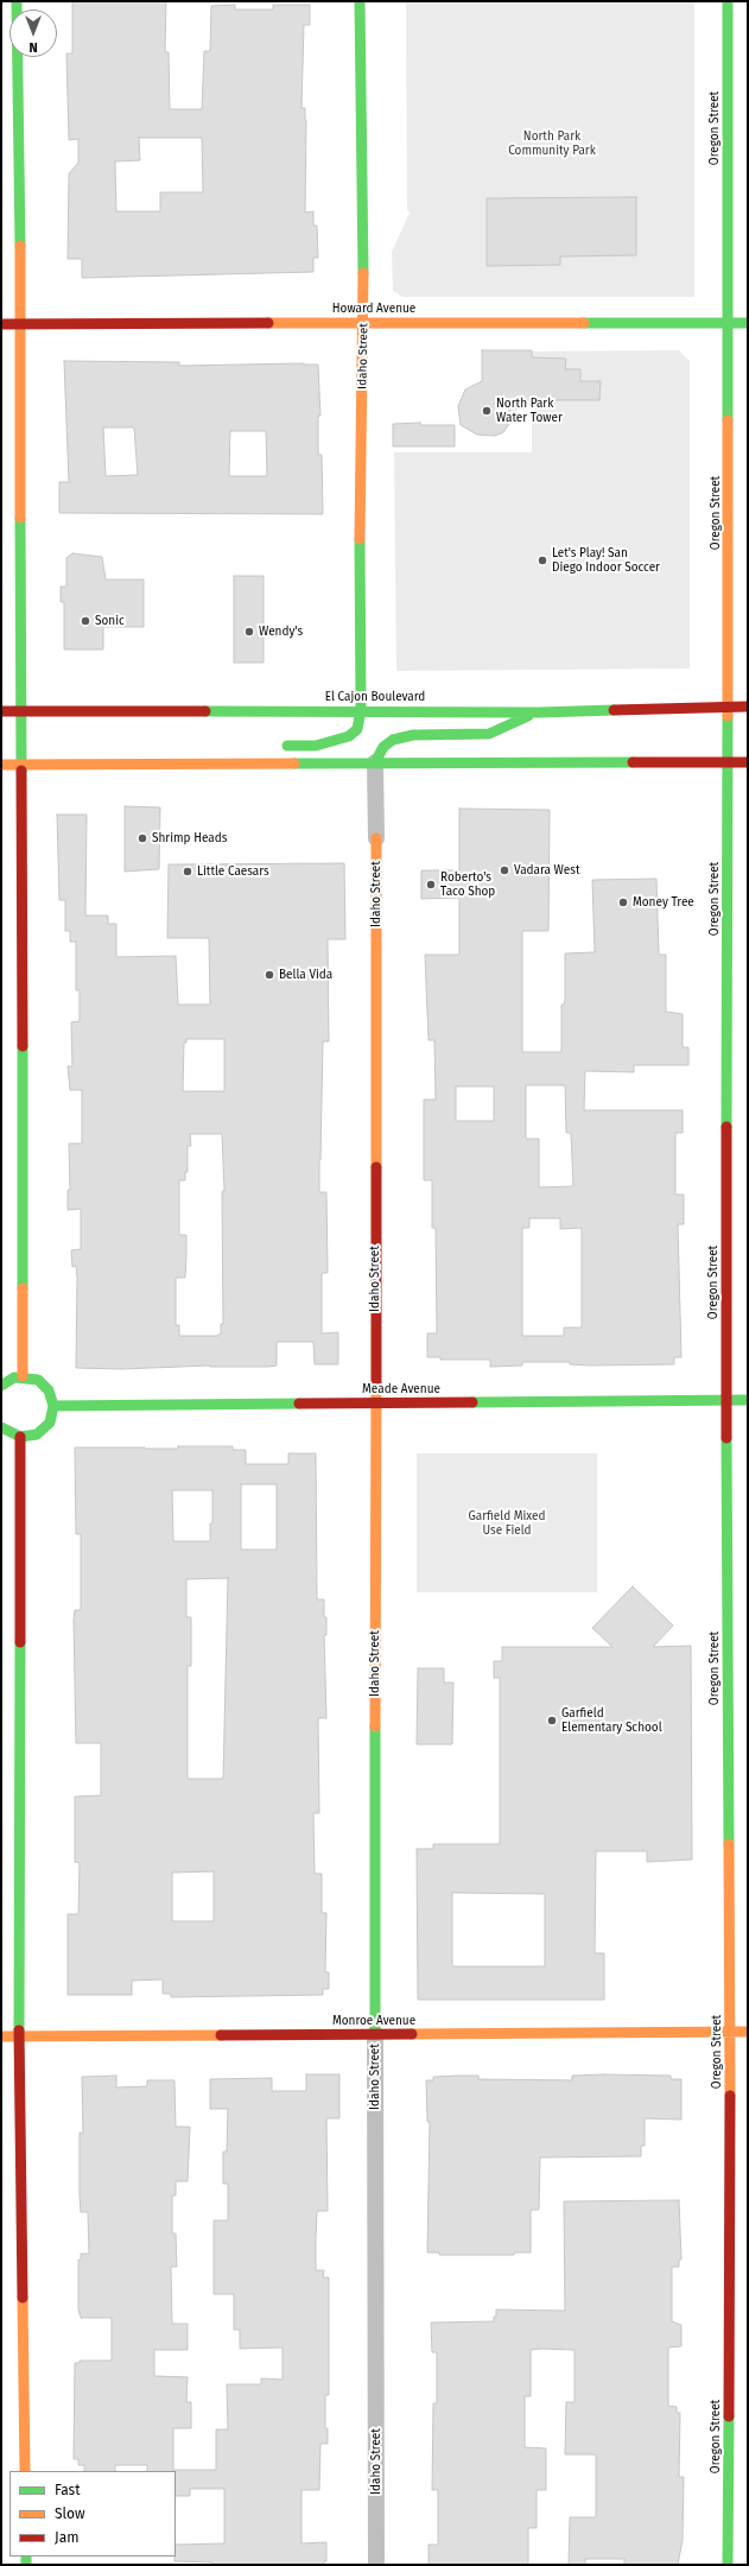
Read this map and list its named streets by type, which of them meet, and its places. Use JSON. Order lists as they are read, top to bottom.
{
  "streets": {
    "street": [
      "Oregon Street",
      "Howard Avenue",
      "Idaho Street",
      "El Cajon Boulevard",
      "Meade Avenue",
      "Monroe Avenue"
    ]
  },
  "crossings": [
    ["Oregon Street", "Howard Avenue"],
    ["Oregon Street", "El Cajon Boulevard"],
    ["Oregon Street", "Meade Avenue"],
    ["Oregon Street", "Monroe Avenue"],
    ["Howard Avenue", "Idaho Street"],
    ["Idaho Street", "El Cajon Boulevard"],
    ["Idaho Street", "Meade Avenue"],
    ["Idaho Street", "Monroe Avenue"]
  ],
  "parks": ["North Park Community Park", "Garfield Mixed Use Field"],
  "places": [
    "North Park Water Tower",
    "Let's Play! San Diego Indoor Soccer",
    "Sonic",
    "Wendy's",
    "Shrimp Heads",
    "Vadara West",
    "Little Caesars",
    "Roberto's Taco Shop",
    "Money Tree",
    "Bella Vida",
    "Garfield Elementary School"
  ],
  "legend": ["Fast", "Slow", "Jam"],
  "north": "bottom"
}
